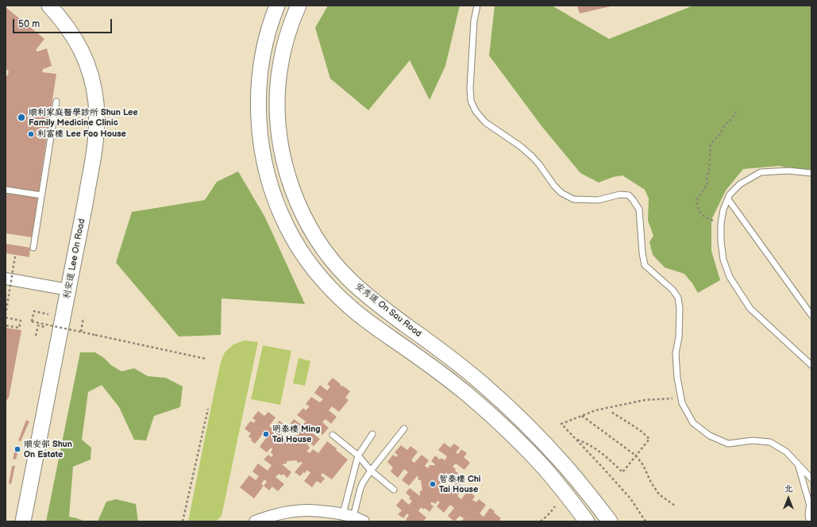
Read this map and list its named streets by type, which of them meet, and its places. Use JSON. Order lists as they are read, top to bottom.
{
  "streets": {
    "main road": ["利安道 Lee On Road", "安秀道 On Sau Road"]
  },
  "places": [
    "順利家庭醫學診所 Shun Lee Family Medicine Clinic",
    "利富樓 Lee Foo House",
    "明泰樓 Ming Tai House",
    "順安邨 Shun On Estate",
    "智泰樓 Chi Tai House"
  ],
  "scale_bar": "50 m",
  "north": "top"
}
